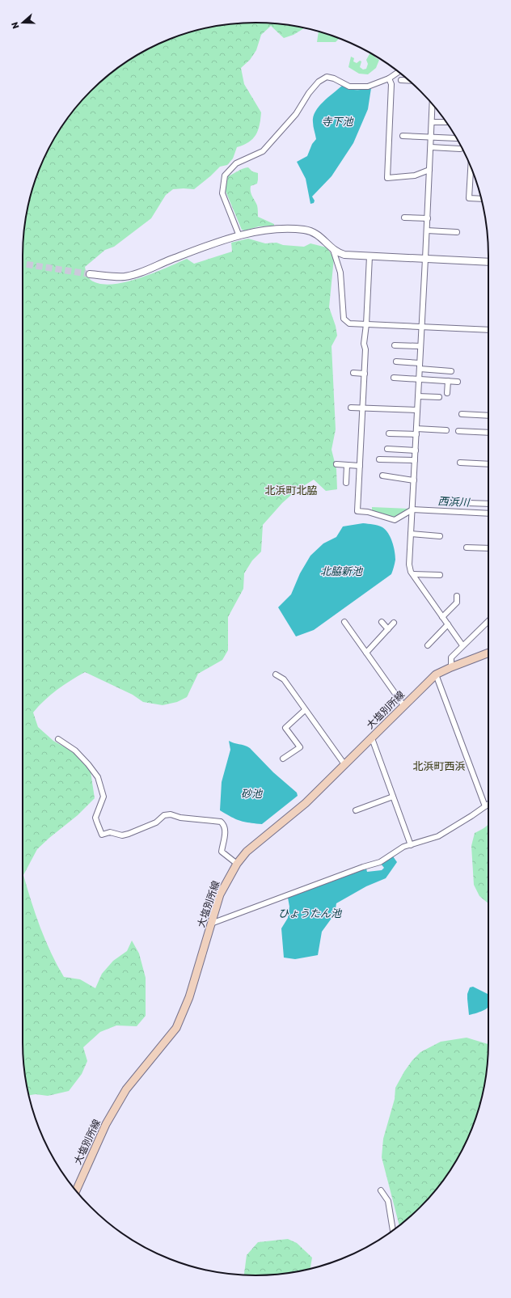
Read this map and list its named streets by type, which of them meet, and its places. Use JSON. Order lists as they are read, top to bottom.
{
  "streets": {
    "main road": ["大塩別所線"]
  },
  "districts": ["北浜町北脇", "北浜町西浜"],
  "water": [
    "寺下池",
    "西浜川",
    "北脇新池",
    "砂池",
    "ひょうたん池"
  ],
  "north": "left"
}
